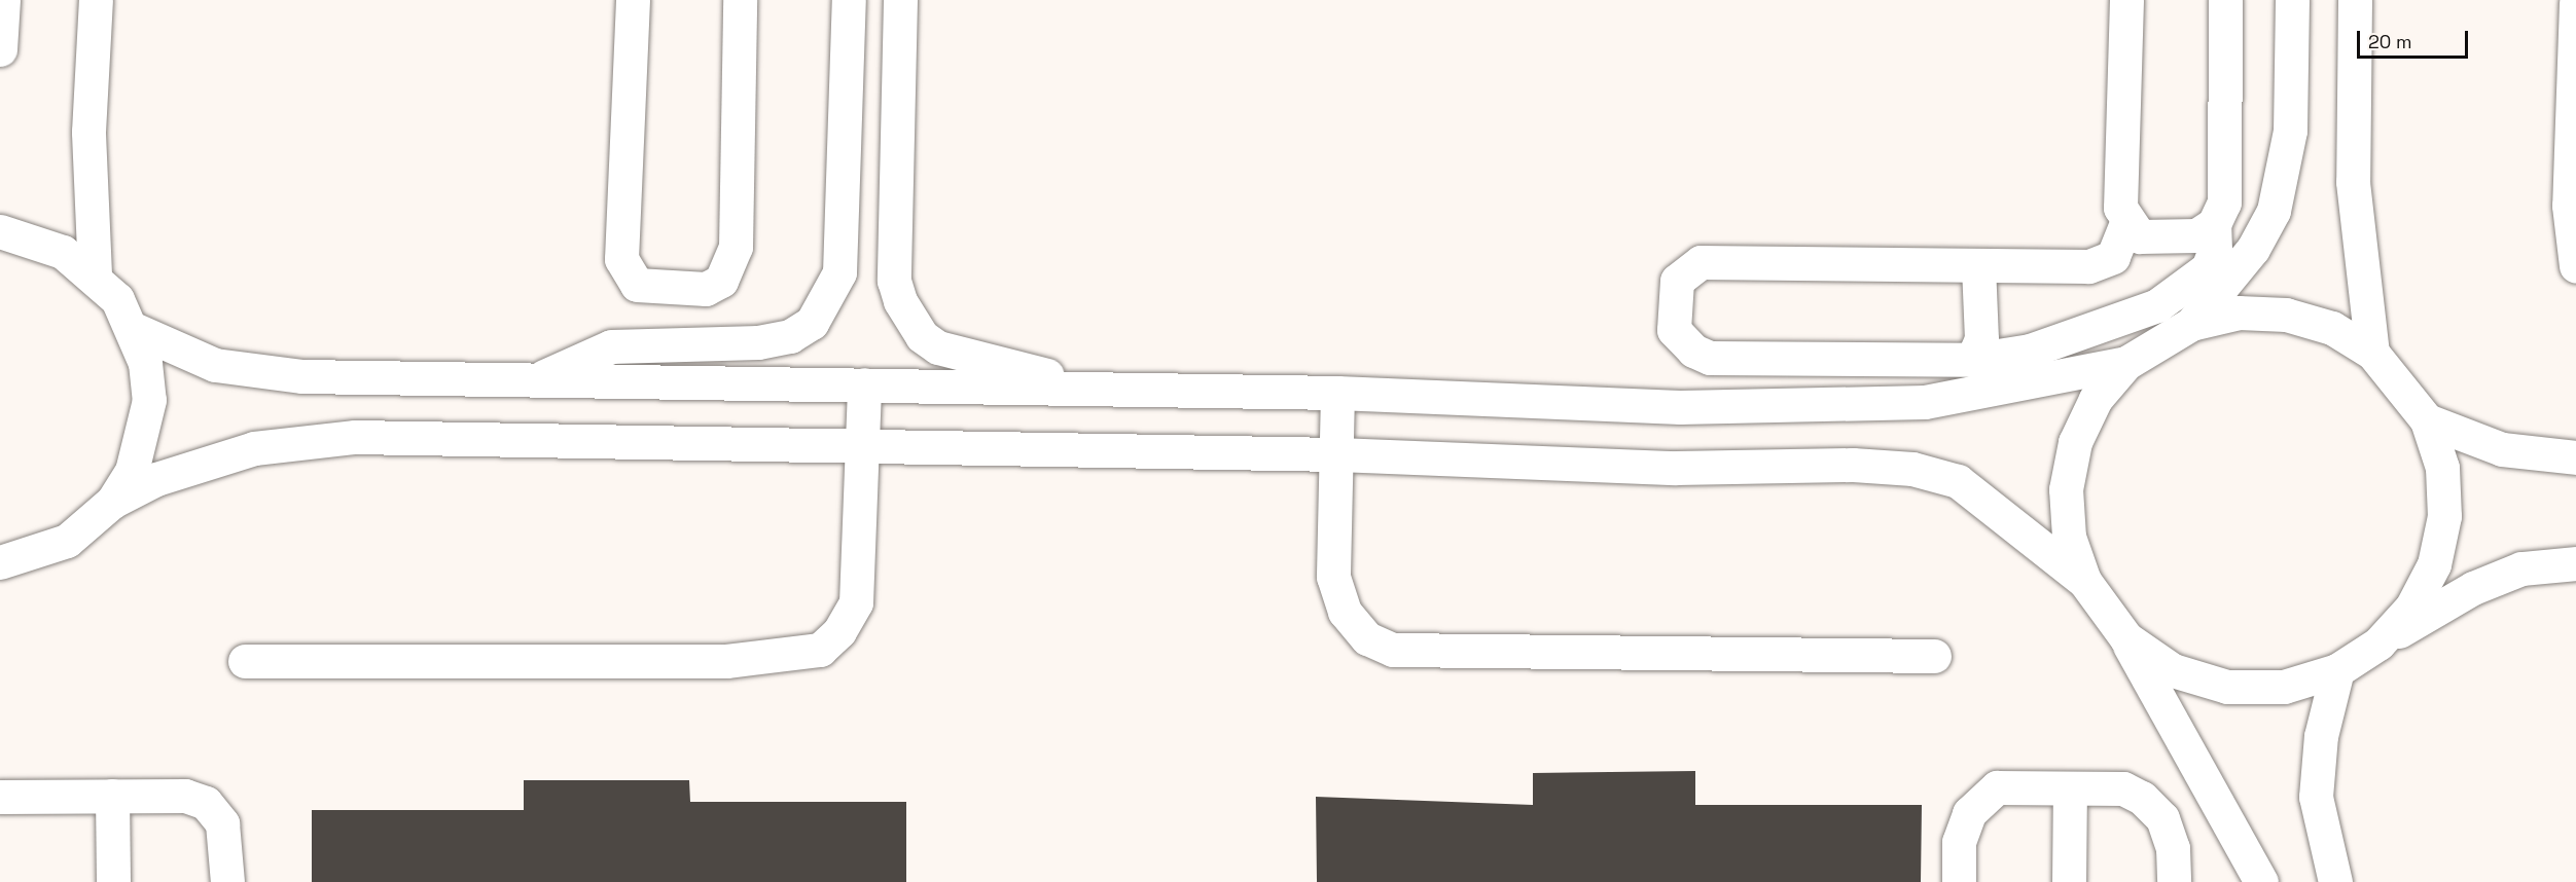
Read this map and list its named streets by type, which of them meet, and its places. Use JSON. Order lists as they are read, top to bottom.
{
  "scale_bar": "20 m"
}
